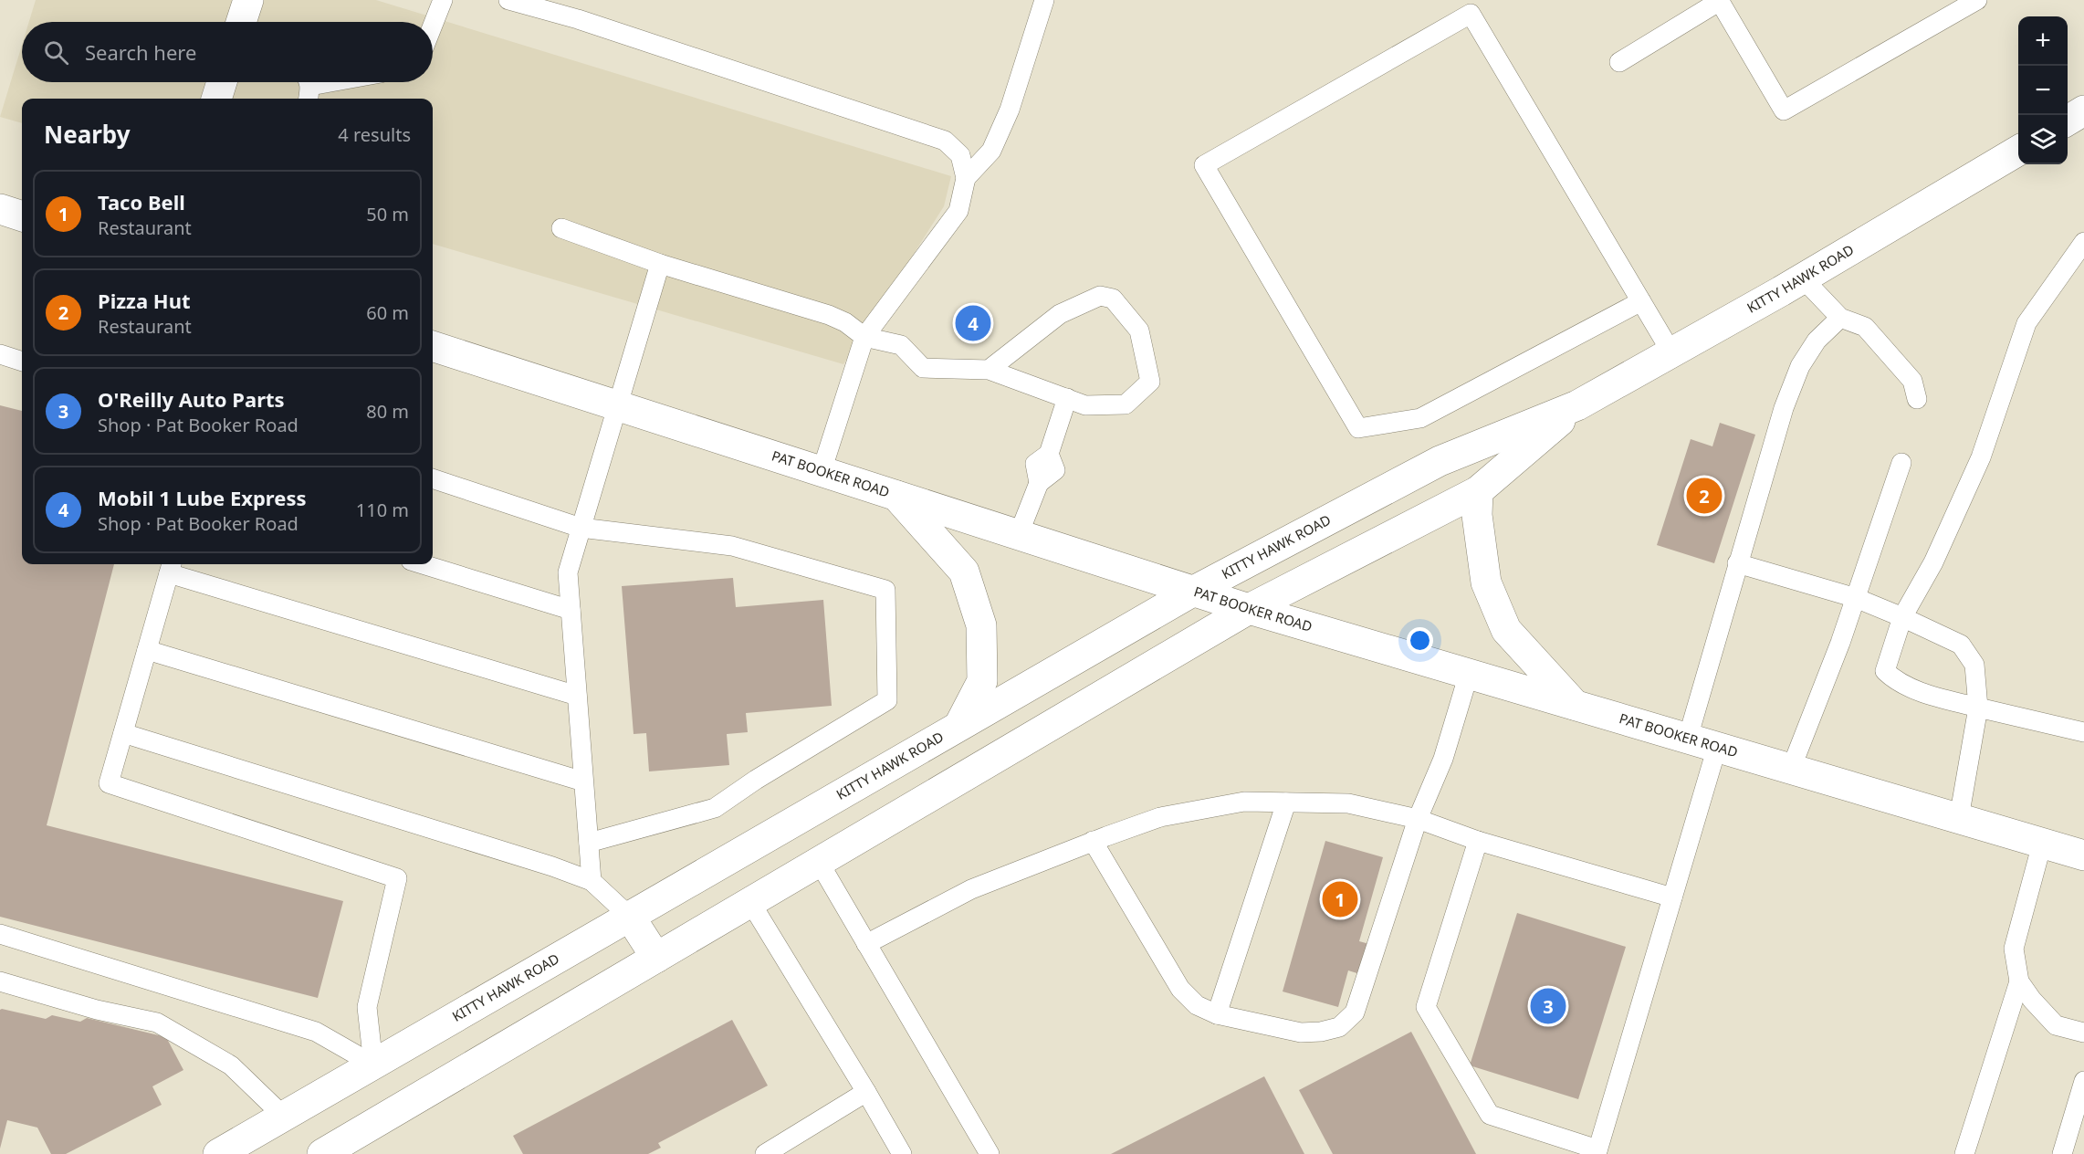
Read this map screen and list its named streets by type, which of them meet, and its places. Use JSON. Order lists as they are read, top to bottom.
{
  "streets": {
    "main road": ["KITTY HAWK ROAD", "PAT BOOKER ROAD"]
  },
  "crossings": [
    ["KITTY HAWK ROAD", "PAT BOOKER ROAD"]
  ],
  "page": {
    "map_buttons": ["+", "−"],
    "search": "Search here",
    "heading": ["Nearby", "4 results"],
    "list": [
      {
        "mark": "1",
        "name": "Taco Bell",
        "note": "Restaurant",
        "value": "50 m"
      },
      {
        "mark": "2",
        "name": "Pizza Hut",
        "note": "Restaurant",
        "value": "60 m"
      },
      {
        "mark": "3",
        "name": "O'Reilly Auto Parts",
        "note": "Shop · Pat Booker Road",
        "value": "80 m"
      },
      {
        "mark": "4",
        "name": "Mobil 1 Lube Express",
        "note": "Shop · Pat Booker Road",
        "value": "110 m"
      }
    ],
    "pins": [
      "4",
      "2",
      "1",
      "3"
    ]
  }
}
